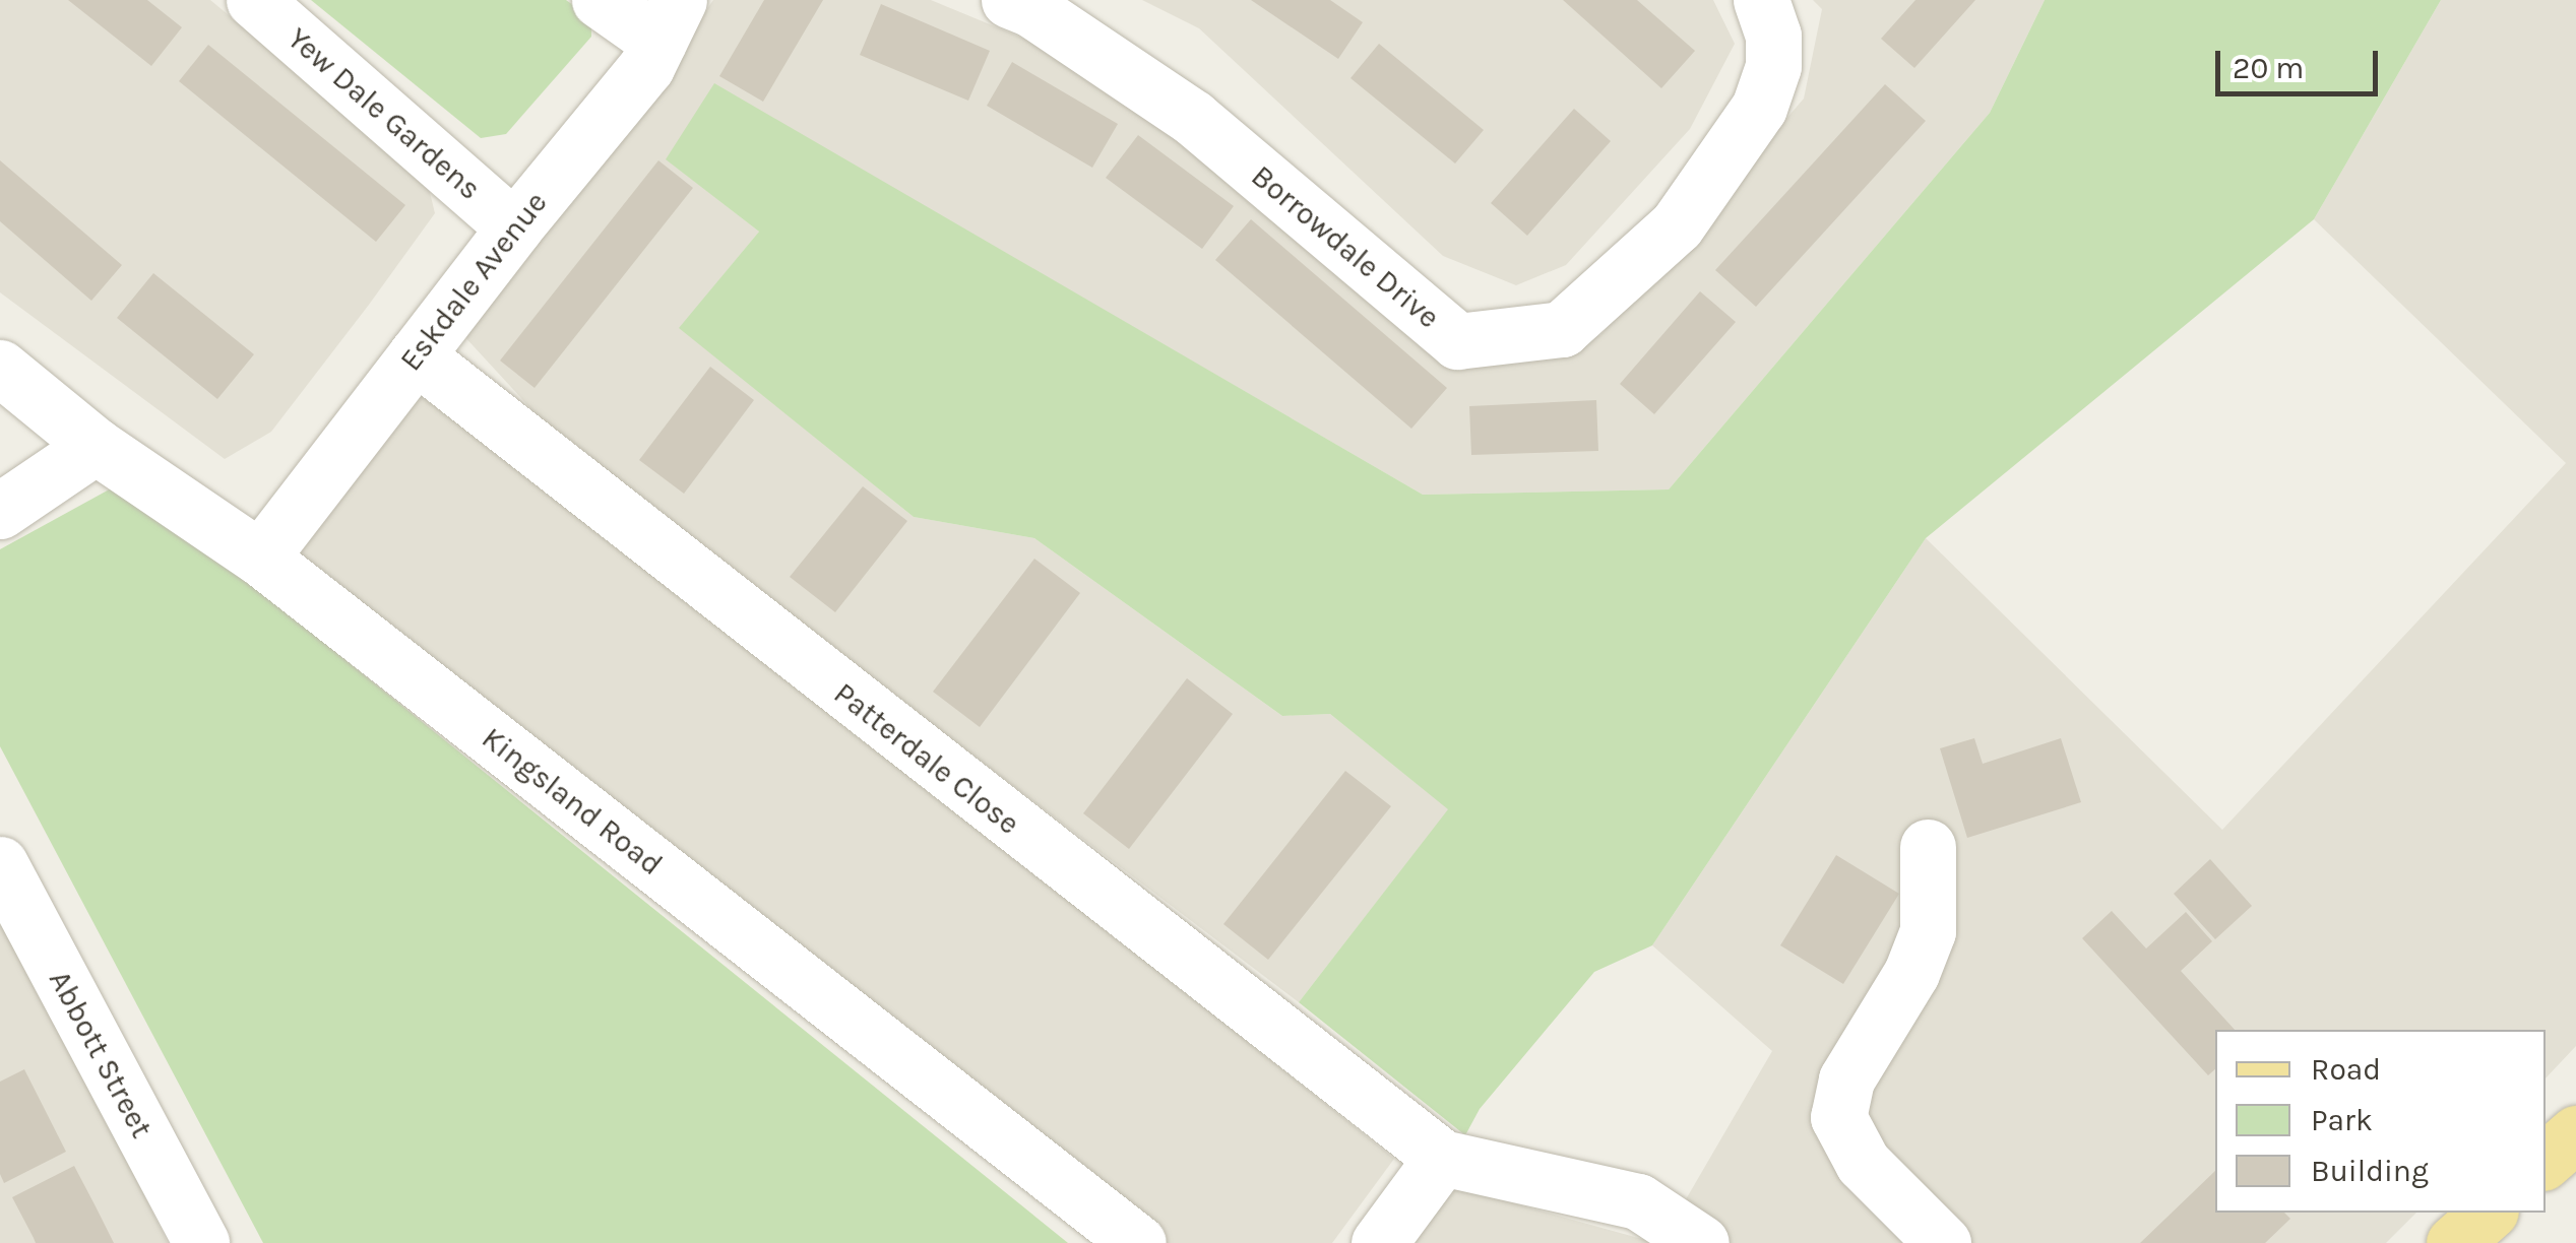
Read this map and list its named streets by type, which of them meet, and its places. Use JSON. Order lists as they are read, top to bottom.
{
  "streets": {
    "street": [
      "Yew Dale Gardens",
      "Borrowdale Drive",
      "Eskdale Avenue",
      "Patterdale Close",
      "Kingsland Road",
      "Abbott Street"
    ]
  },
  "crossings": [
    ["Yew Dale Gardens", "Eskdale Avenue"],
    ["Eskdale Avenue", "Patterdale Close"],
    ["Eskdale Avenue", "Kingsland Road"]
  ],
  "legend": ["Road", "Park", "Building"],
  "scale_bar": "20 m"
}
